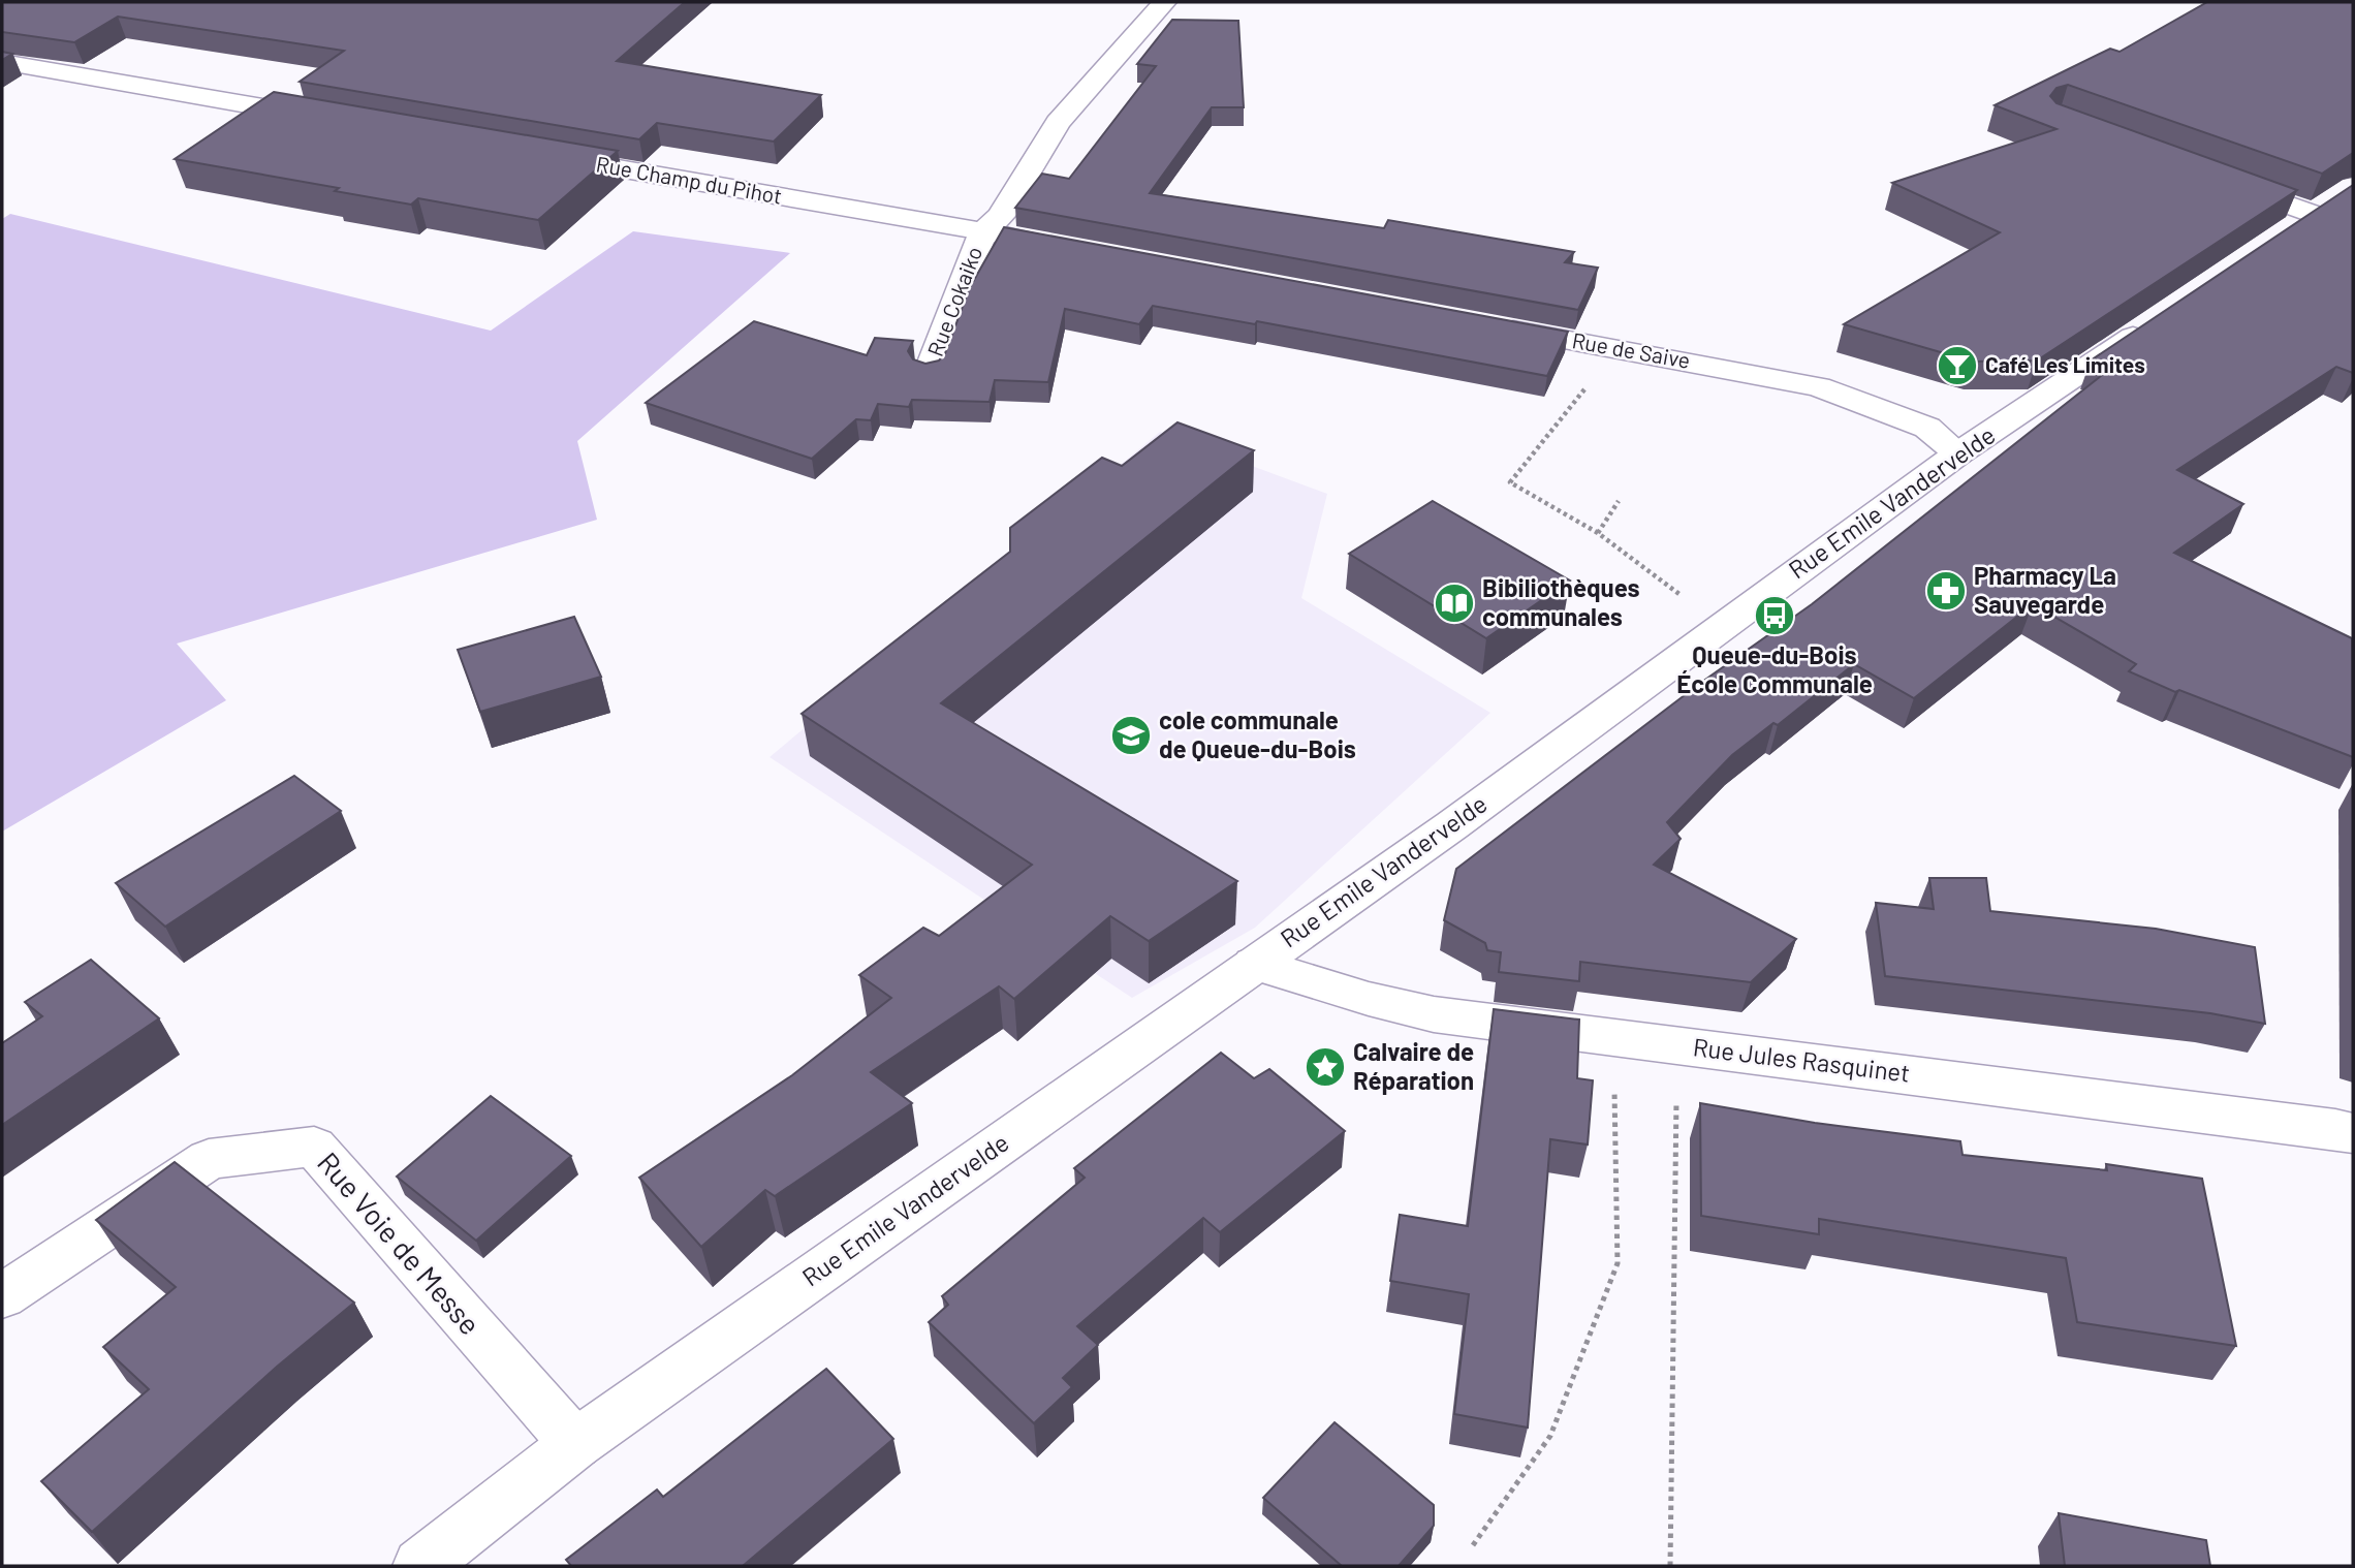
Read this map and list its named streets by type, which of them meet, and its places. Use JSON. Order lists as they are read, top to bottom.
{
  "streets": {
    "street": [
      "Rue Champ du Pihot",
      "Rue Cokaiko",
      "Rue de Saive",
      "Rue Emile Vandervelde",
      "Rue Jules Rasquinet",
      "Rue Voie de Messe"
    ]
  },
  "crossings": [
    ["Rue Champ du Pihot", "Rue Cokaiko"],
    ["Rue de Saive", "Rue Emile Vandervelde"],
    ["Rue Emile Vandervelde", "Rue Jules Rasquinet"],
    ["Rue Emile Vandervelde", "Rue Voie de Messe"]
  ],
  "places": {
    "bar": ["Café Les Limites"],
    "pharmacy": ["Pharmacy La Sauvegarde"],
    "library": ["Bibiliothèques communales"],
    "bus stop": ["Queue-du-Bois École Communale"],
    "school or university": ["cole communale de Queue-du-Bois"],
    "place": ["Calvaire de Réparation"]
  }
}
